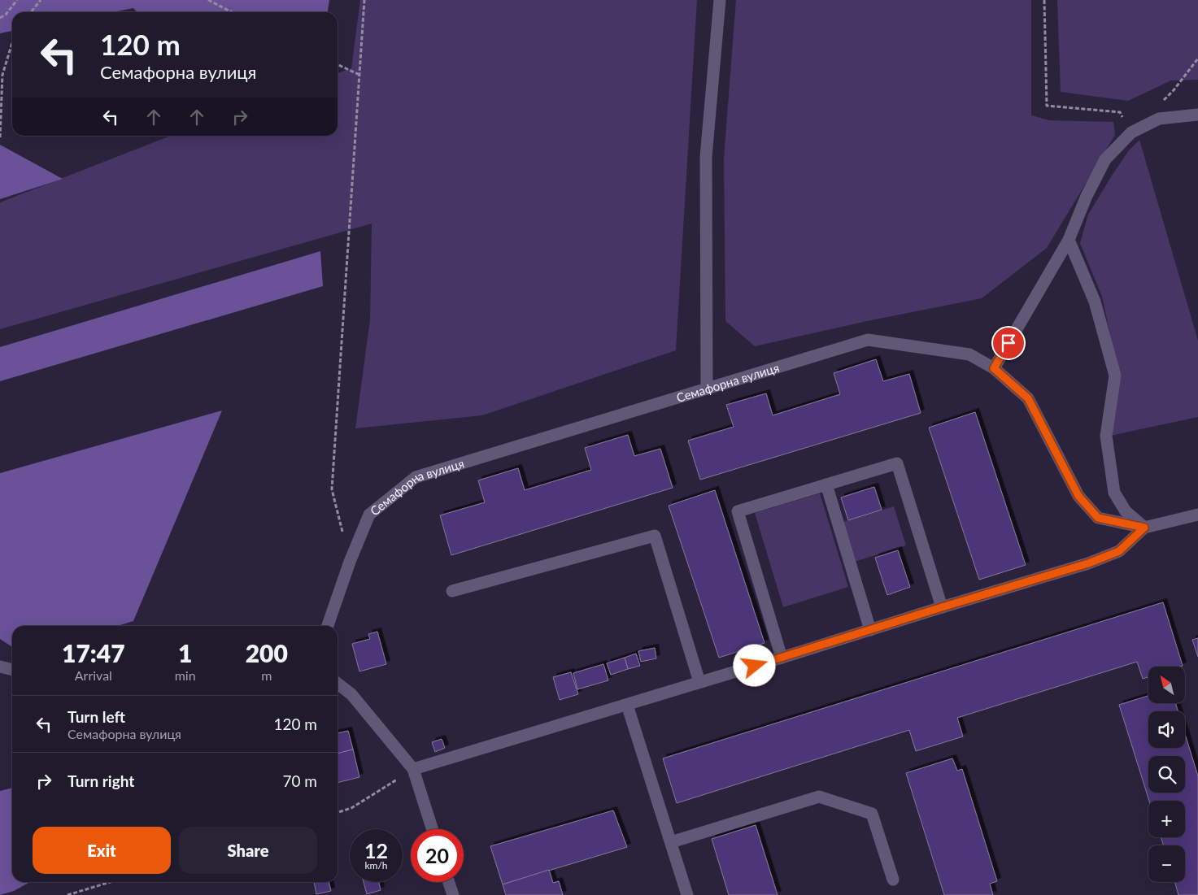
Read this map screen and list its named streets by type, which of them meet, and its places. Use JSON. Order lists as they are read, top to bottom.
{
  "streets": {
    "street": ["Семафорна вулиця"]
  },
  "north": "top left",
  "page": {
    "turn": ["120 m", "Семафорна вулиця"],
    "eta": [
      "17:47",
      "Arrival",
      "1",
      "min",
      "200",
      "m"
    ],
    "map_buttons": ["+", "−"],
    "list": [
      {
        "name": "Turn left",
        "note": "Семафорна вулиця",
        "value": "120 m"
      },
      {
        "name": "Turn right",
        "value": "70 m"
      }
    ],
    "buttons": ["Exit", "Share"],
    "speed": "12 km/h",
    "limit": "20"
  }
}
